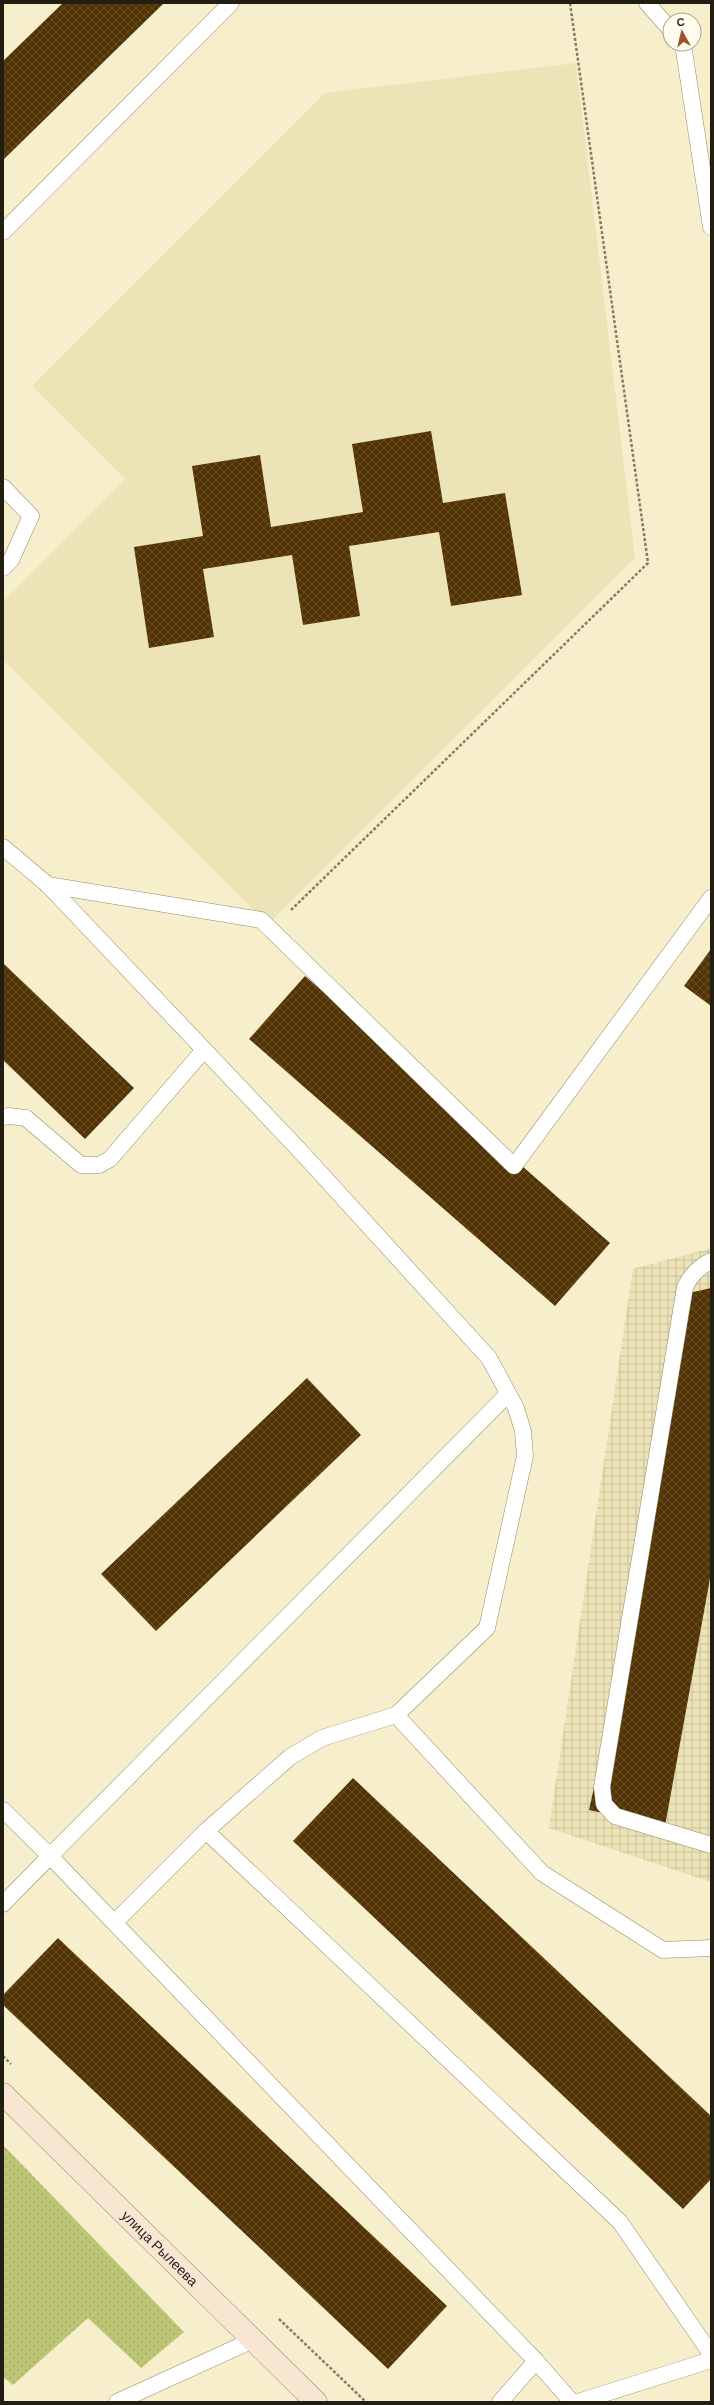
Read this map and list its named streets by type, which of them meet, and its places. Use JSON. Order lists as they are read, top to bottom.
{
  "streets": {
    "street": ["улица Рылеева"]
  },
  "north": "top"
}
